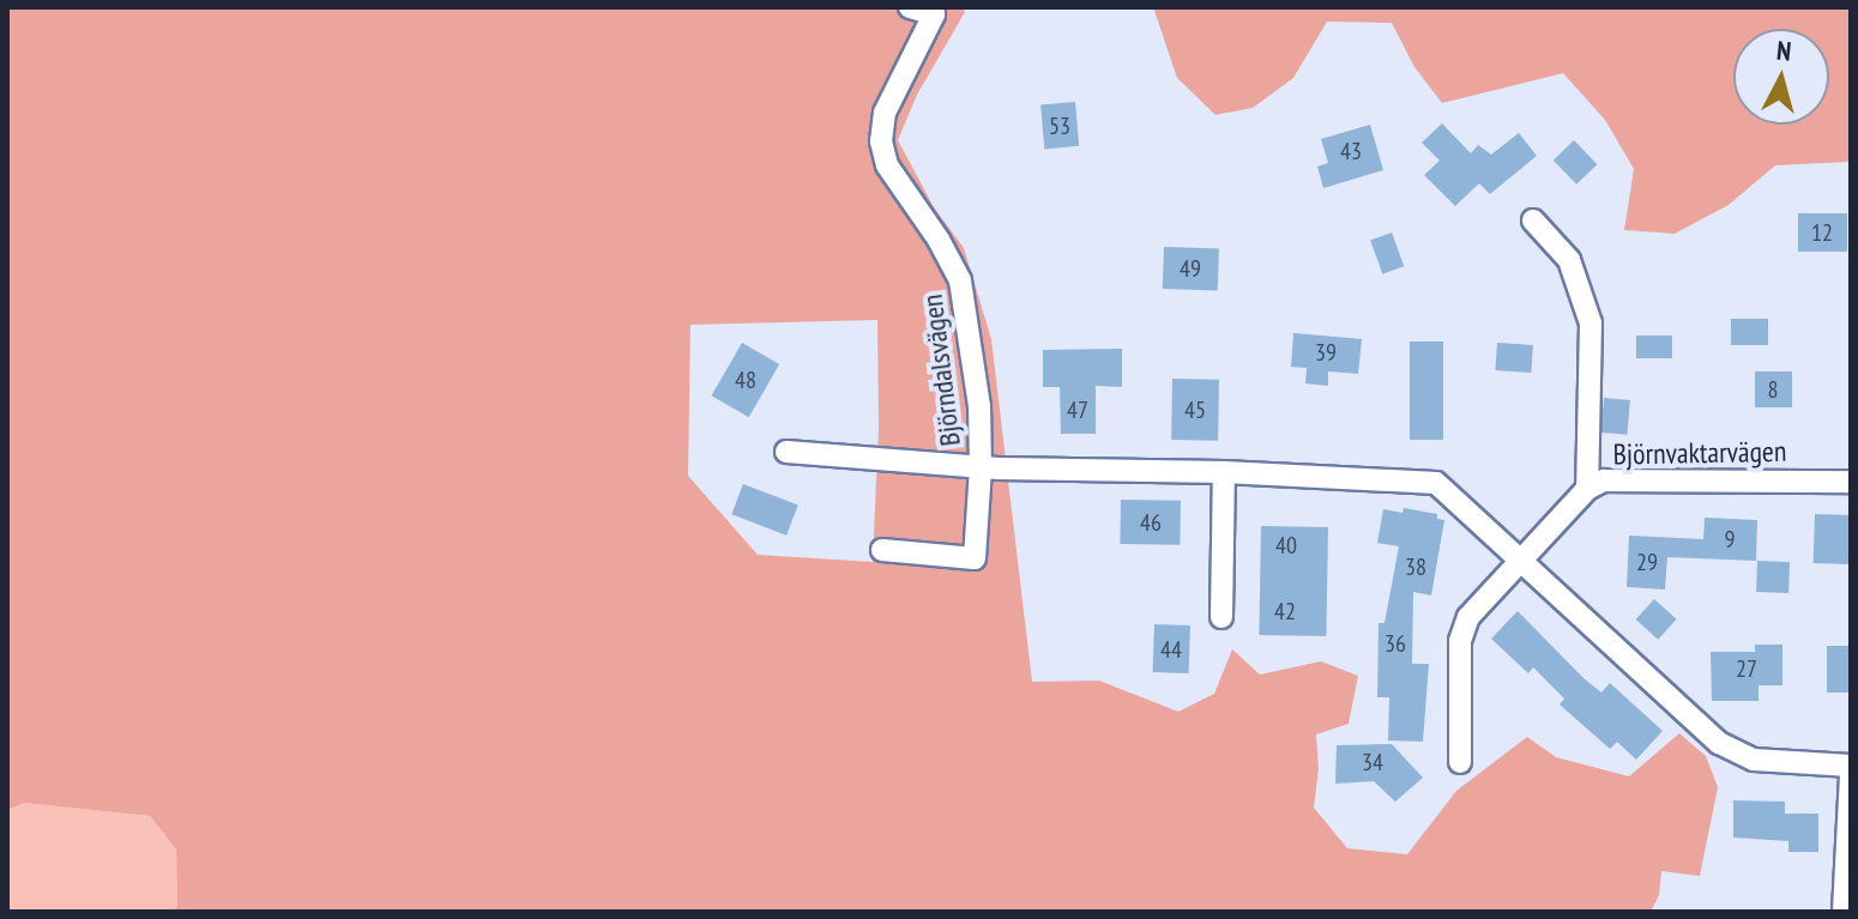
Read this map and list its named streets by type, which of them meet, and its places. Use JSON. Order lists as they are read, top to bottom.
{
  "streets": {
    "street": ["Björndalsvägen", "Björnvaktarvägen"]
  },
  "crossings": [
    ["Björndalsvägen", "Björnvaktarvägen"]
  ],
  "house_numbers": [
    "53",
    "43",
    "12",
    "49",
    "39",
    "48",
    "8",
    "47",
    "45",
    "46",
    "9",
    "40",
    "29",
    "38",
    "42",
    "36",
    "44",
    "27",
    "34"
  ],
  "north": "top"
}
